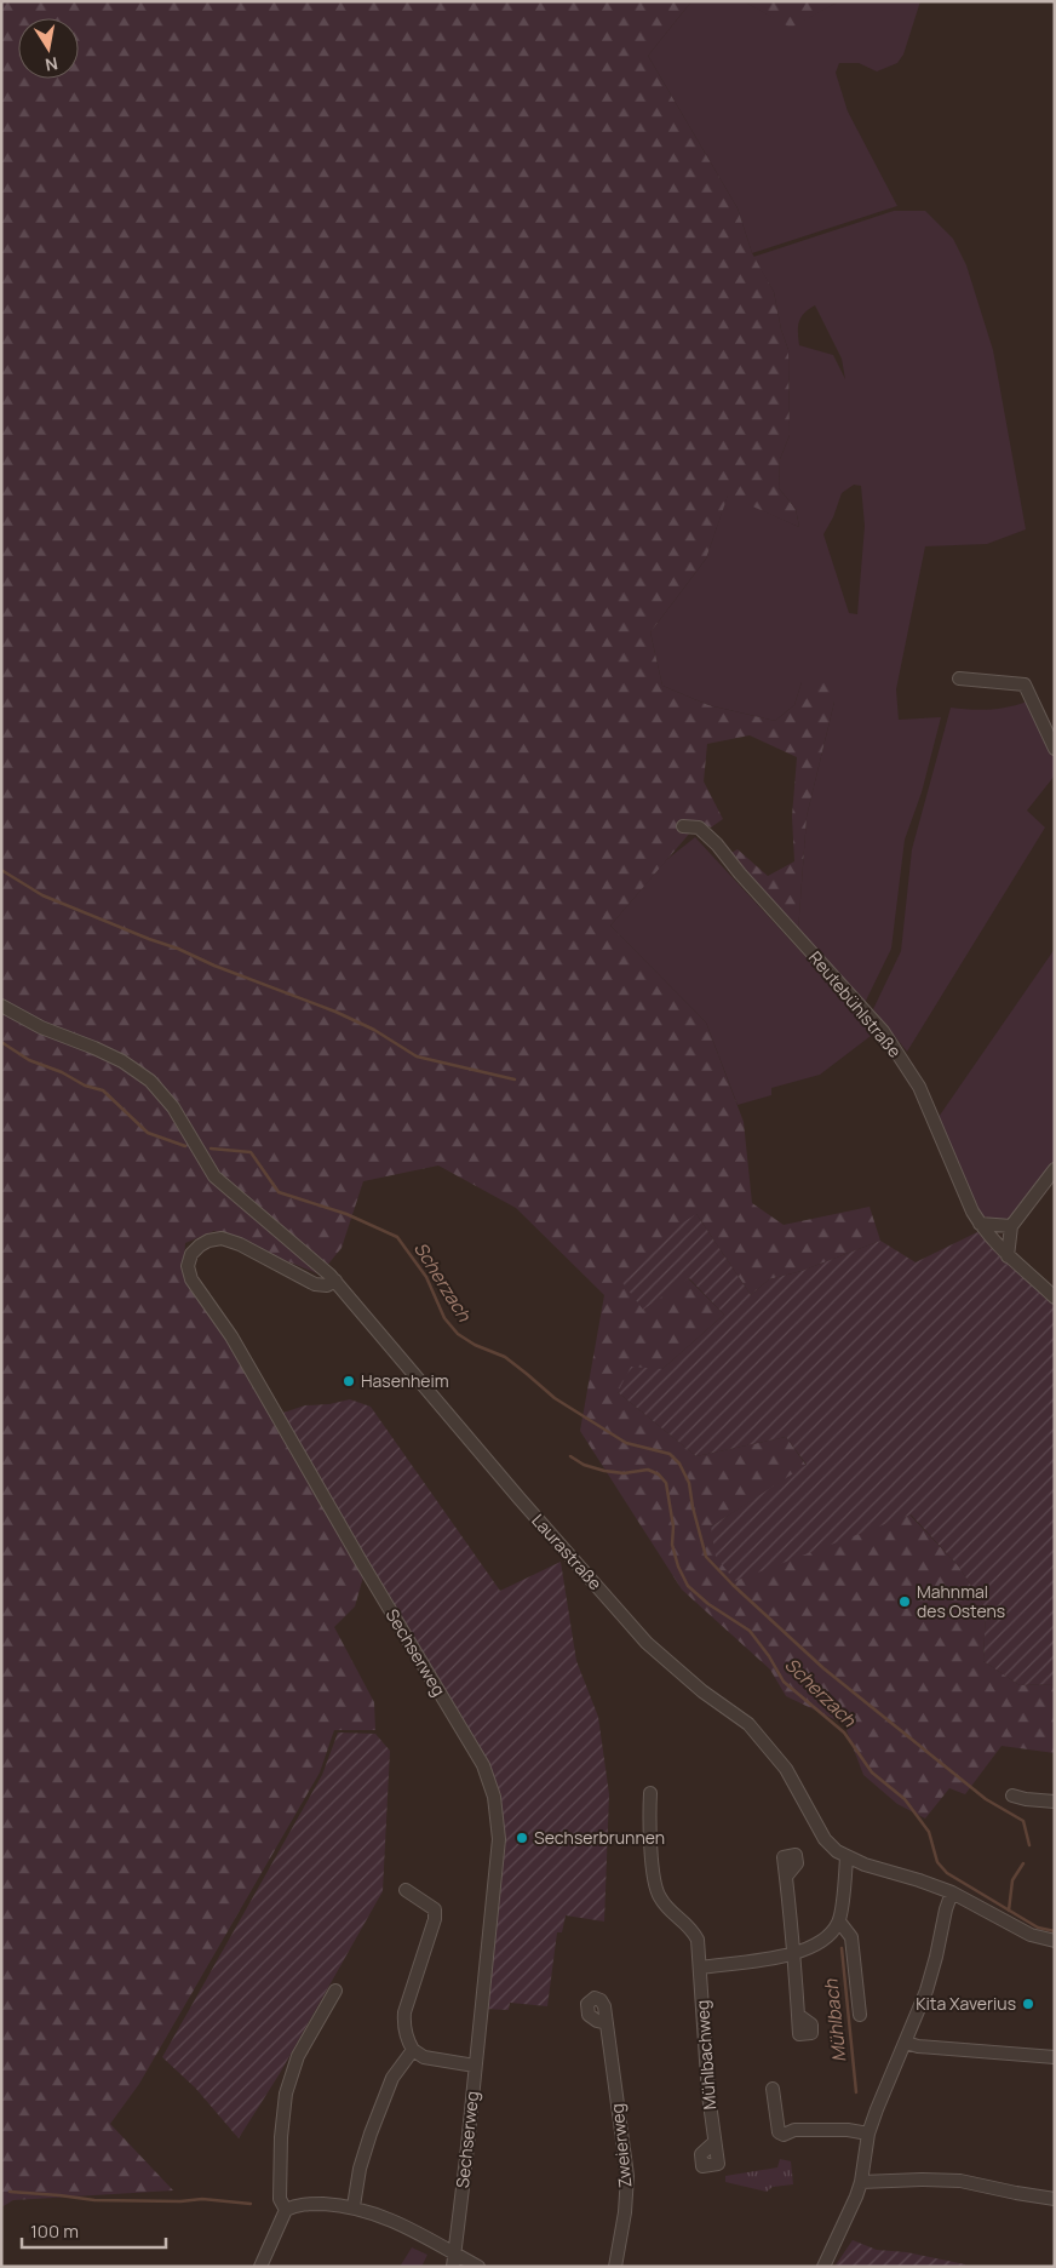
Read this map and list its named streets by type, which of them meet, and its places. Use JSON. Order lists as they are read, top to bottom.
{
  "streets": {
    "street": [
      "Reutebühlstraße",
      "Laurastraße",
      "Sechserweg",
      "Mühlbachweg",
      "Zweierweg"
    ]
  },
  "crossings": [
    ["Laurastraße", "Sechserweg"]
  ],
  "water": ["Scherzach", "Mühlbach"],
  "places": [
    "Hasenheim",
    "Mahnmal des Ostens",
    "Sechserbrunnen",
    "Kita Xaverius"
  ],
  "scale_bar": "100 m",
  "north": "bottom"
}
